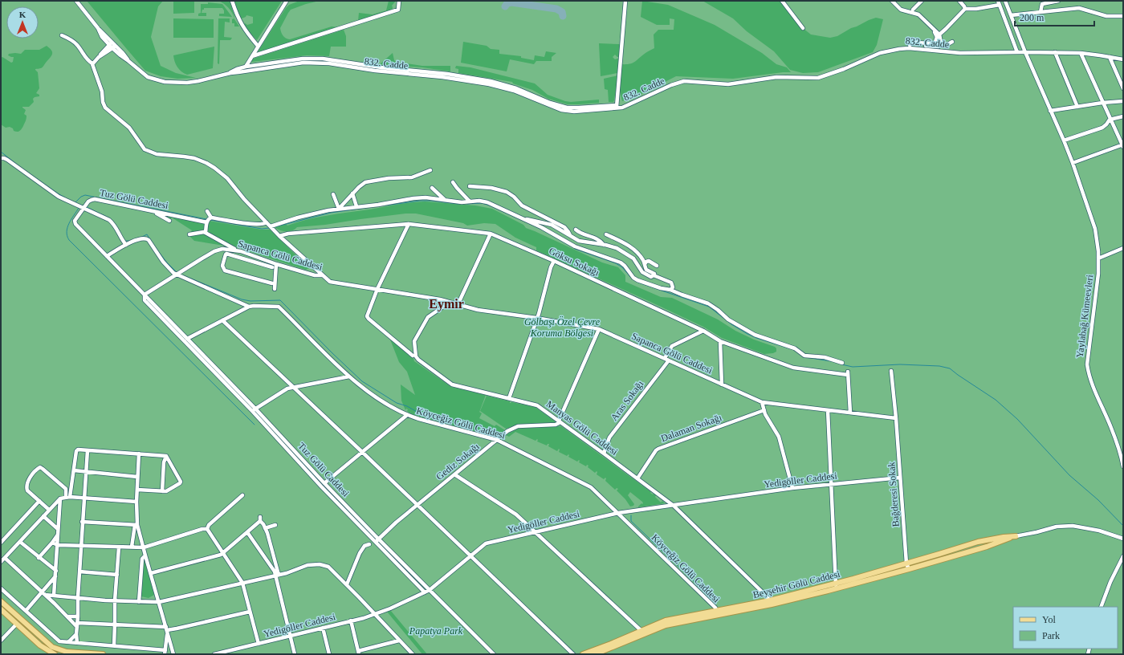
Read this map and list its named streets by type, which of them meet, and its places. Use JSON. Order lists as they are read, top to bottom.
{
  "streets": {
    "main road": ["Beyşehir Gölü Caddesi"],
    "street": [
      "832. Cadde",
      "Tuz Gölü Caddesi",
      "Sapanca Gölü Caddesi",
      "Göksu Sokağı",
      "Yaylabağ Kümeevleri",
      "Aras Sokağı",
      "Köyceğiz Gölü Caddesi",
      "Manyas Gölü Caddesi",
      "Dalaman Sokağı",
      "Gediz Sokağı",
      "Yedigöller Caddesi",
      "Bağderesi Sokak"
    ]
  },
  "crossings": [
    ["832. Cadde", "Yaylabağ Kümeevleri"],
    ["Tuz Gölü Caddesi", "Sapanca Gölü Caddesi"],
    ["Tuz Gölü Caddesi", "Köyceğiz Gölü Caddesi"],
    ["Tuz Gölü Caddesi", "Gediz Sokağı"],
    ["Tuz Gölü Caddesi", "Yedigöller Caddesi"],
    ["Sapanca Gölü Caddesi", "Göksu Sokağı"],
    ["Sapanca Gölü Caddesi", "Aras Sokağı"],
    ["Sapanca Gölü Caddesi", "Bağderesi Sokak"],
    ["Aras Sokağı", "Manyas Gölü Caddesi"],
    ["Köyceğiz Gölü Caddesi", "Gediz Sokağı"],
    ["Köyceğiz Gölü Caddesi", "Yedigöller Caddesi"],
    ["Köyceğiz Gölü Caddesi", "Beyşehir Gölü Caddesi"],
    ["Manyas Gölü Caddesi", "Dalaman Sokağı"],
    ["Manyas Gölü Caddesi", "Gediz Sokağı"],
    ["Manyas Gölü Caddesi", "Yedigöller Caddesi"],
    ["Manyas Gölü Caddesi", "Beyşehir Gölü Caddesi"],
    ["Yedigöller Caddesi", "Bağderesi Sokak"],
    ["Bağderesi Sokak", "Beyşehir Gölü Caddesi"]
  ],
  "districts": ["Eymir"],
  "parks": ["Gölbaşı Özel Çevre Koruma Bölgesi", "Papatya Park"],
  "legend": ["Yol", "Park"],
  "scale_bar": "200 m",
  "north": "top"
}
